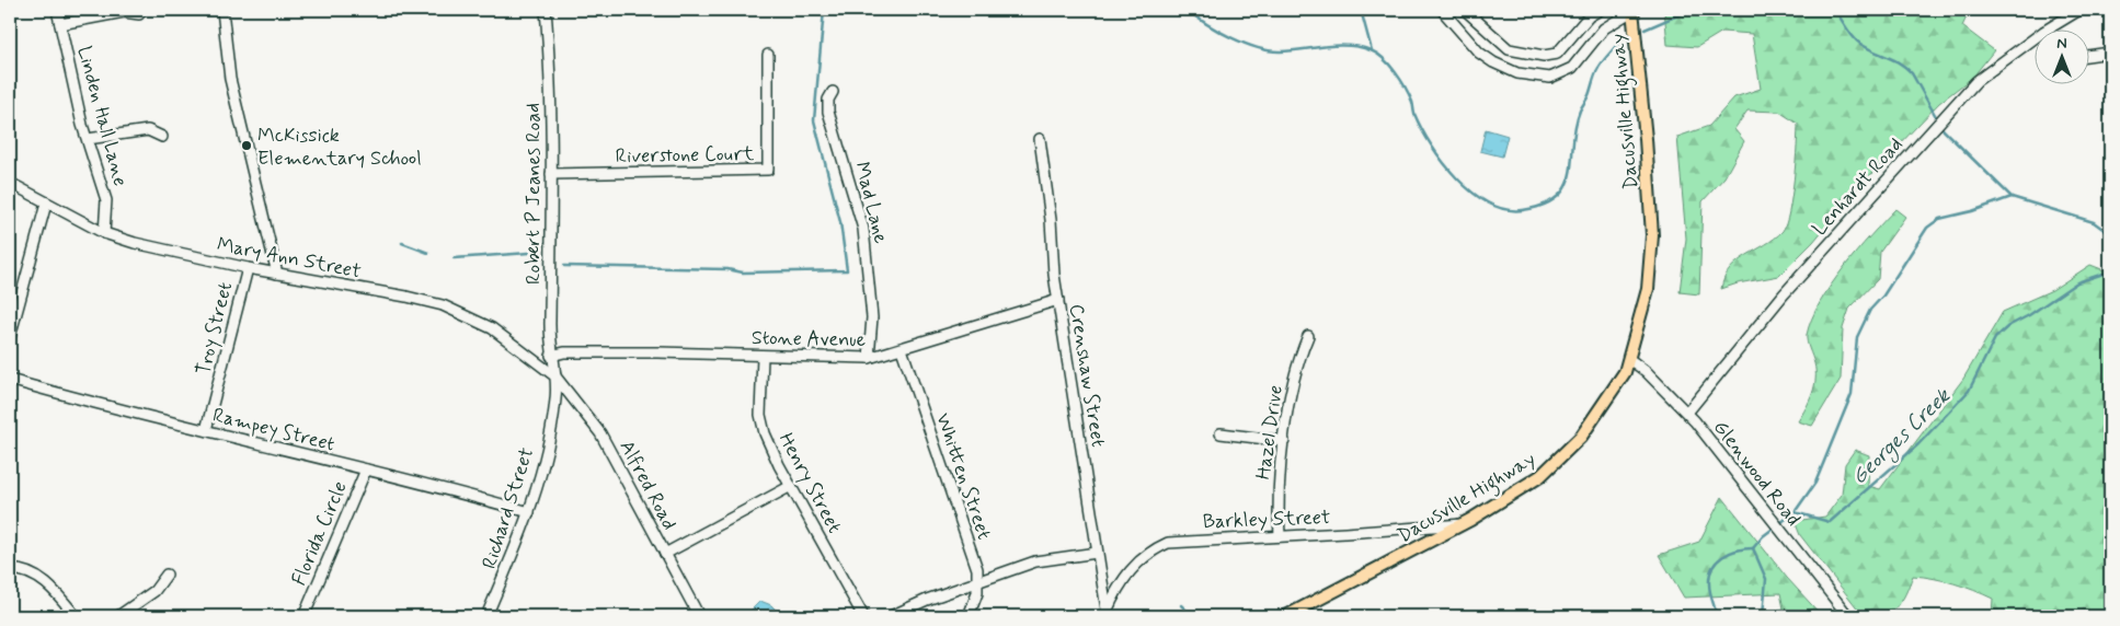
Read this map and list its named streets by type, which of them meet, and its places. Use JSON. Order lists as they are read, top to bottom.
{
  "streets": {
    "main road": ["Dacusville Highway"],
    "street": [
      "Linden Hall Lane",
      "Riverstone Court",
      "Lenhardt Road",
      "Robert P Jeanes Road",
      "Mad Lane",
      "Mary Ann Street",
      "Troy Street",
      "Stone Avenue",
      "Crenshaw Street",
      "Rampey Street",
      "Hazel Drive",
      "Glenwood Road",
      "Whitten Street",
      "Henry Street",
      "Alfred Road",
      "Richard Street",
      "Barkley Street",
      "Florida Circle"
    ]
  },
  "crossings": [
    ["Dacusville Highway", "Glenwood Road"],
    ["Dacusville Highway", "Barkley Street"],
    ["Linden Hall Lane", "Mary Ann Street"],
    ["Riverstone Court", "Robert P Jeanes Road"],
    ["Lenhardt Road", "Glenwood Road"],
    ["Robert P Jeanes Road", "Mary Ann Street"],
    ["Robert P Jeanes Road", "Stone Avenue"],
    ["Robert P Jeanes Road", "Alfred Road"],
    ["Robert P Jeanes Road", "Richard Street"],
    ["Mad Lane", "Stone Avenue"],
    ["Mary Ann Street", "Troy Street"],
    ["Mary Ann Street", "Alfred Road"],
    ["Mary Ann Street", "Richard Street"],
    ["Troy Street", "Rampey Street"],
    ["Stone Avenue", "Crenshaw Street"],
    ["Stone Avenue", "Whitten Street"],
    ["Stone Avenue", "Henry Street"],
    ["Crenshaw Street", "Barkley Street"],
    ["Rampey Street", "Richard Street"],
    ["Rampey Street", "Florida Circle"],
    ["Hazel Drive", "Barkley Street"],
    ["Alfred Road", "Richard Street"]
  ],
  "water": ["Georges Creek"],
  "places": ["McKissick Elementary School"],
  "north": "top"
}
